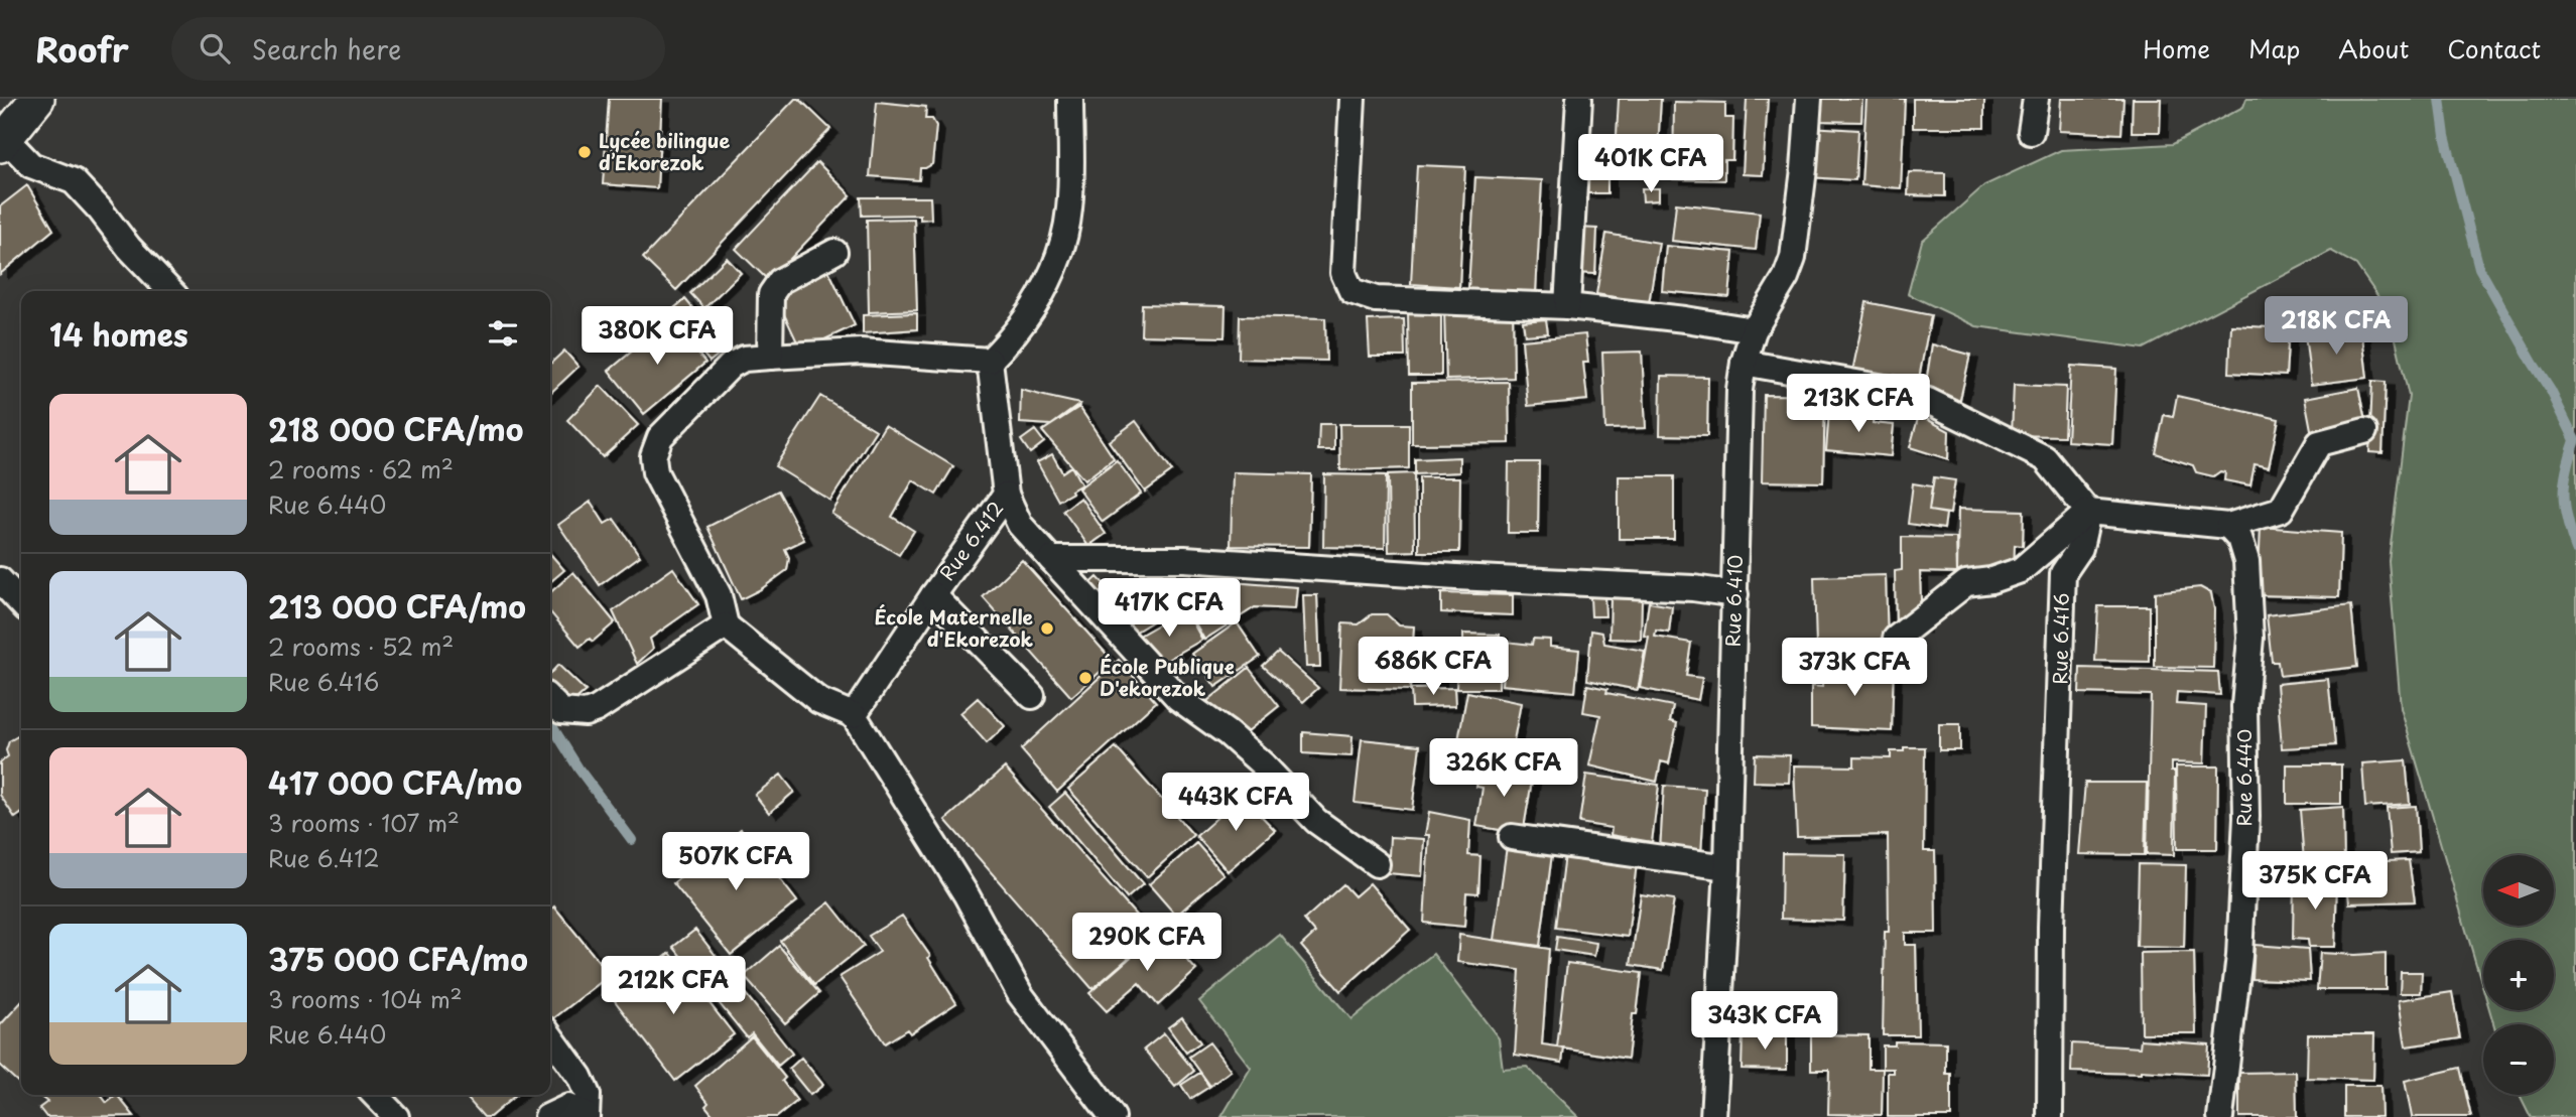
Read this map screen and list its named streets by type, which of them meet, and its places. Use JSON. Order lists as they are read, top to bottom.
{
  "streets": {
    "street": [
      "Rue 6.412",
      "Rue 6.410",
      "Rue 6.416",
      "Rue 6.440"
    ]
  },
  "places": ["Lycée bilingue d’Ekorezok", "École Maternelle d'Ekorezok", "École Publique D'ekorezok"],
  "north": "left",
  "page": {
    "header": "Roofr",
    "search": "Search here",
    "nav": [
      "Home",
      "Map",
      "About",
      "Contact"
    ],
    "price": [
      "401K CFA",
      "218K CFA",
      "380K CFA",
      "213K CFA",
      "417K CFA",
      "686K CFA",
      "373K CFA",
      "326K CFA",
      "443K CFA",
      "507K CFA",
      "375K CFA",
      "290K CFA",
      "212K CFA",
      "343K CFA"
    ],
    "heading": "14 homes",
    "list": [
      {
        "name": "218 000 CFA/mo",
        "note": "2 rooms · 62 m² · Rue 6.440"
      },
      {
        "name": "213 000 CFA/mo",
        "note": "2 rooms · 52 m² · Rue 6.416"
      },
      {
        "name": "417 000 CFA/mo",
        "note": "3 rooms · 107 m² · Rue 6.412"
      },
      {
        "name": "375 000 CFA/mo",
        "note": "3 rooms · 104 m² · Rue 6.440"
      }
    ],
    "map_buttons": ["+", "−"]
  }
}
